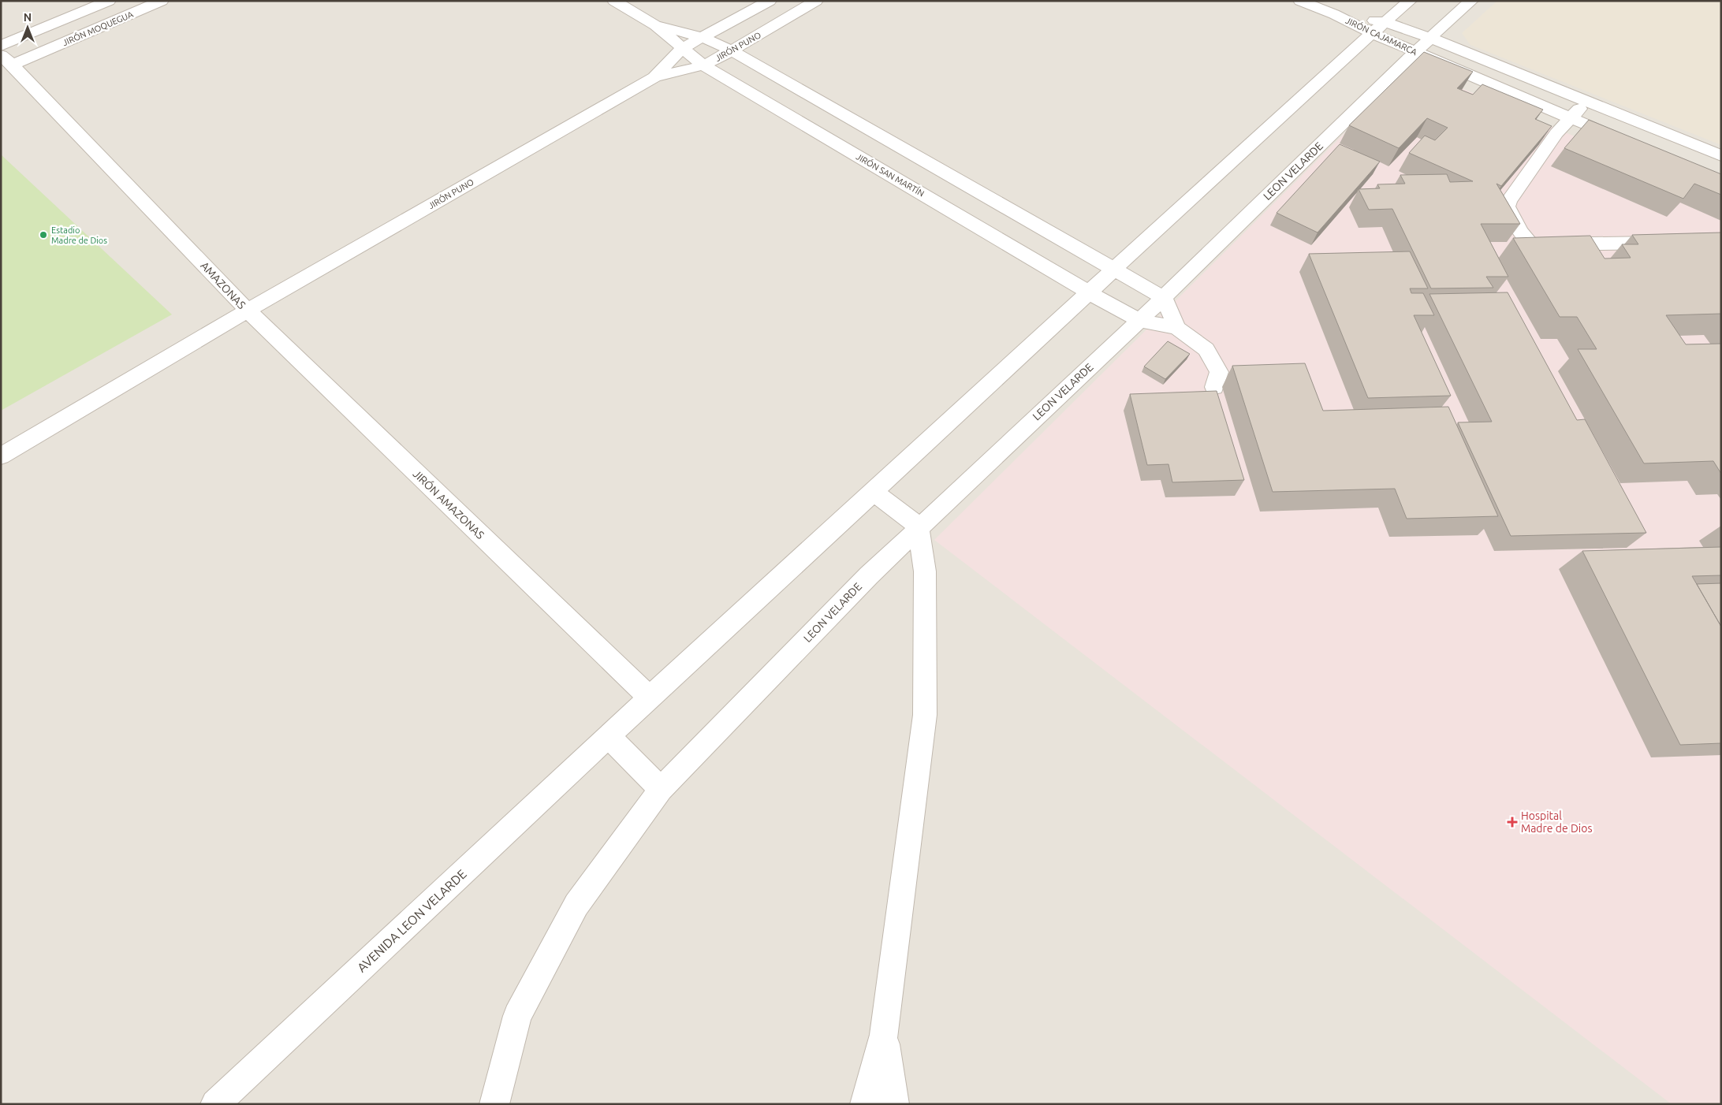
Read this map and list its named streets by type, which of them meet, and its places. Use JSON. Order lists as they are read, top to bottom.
{
  "streets": {
    "street": [
      "JIRÓN MOQUEGUA",
      "JIRÓN CAJAMARCA",
      "JIRÓN PUNO",
      "LEON VELARDE",
      "JIRÓN SAN MARTÍN",
      "AMAZONAS",
      "JIRÓN AMAZONAS",
      "AVENIDA LEON VELARDE"
    ]
  },
  "crossings": [
    ["JIRÓN MOQUEGUA", "AMAZONAS"],
    ["JIRÓN CAJAMARCA", "LEON VELARDE"],
    ["JIRÓN PUNO", "JIRÓN SAN MARTÍN"],
    ["JIRÓN PUNO", "AMAZONAS"],
    ["JIRÓN PUNO", "JIRÓN AMAZONAS"],
    ["LEON VELARDE", "JIRÓN SAN MARTÍN"],
    ["AMAZONAS", "JIRÓN AMAZONAS"],
    ["JIRÓN AMAZONAS", "AVENIDA LEON VELARDE"]
  ],
  "places": {
    "other": ["Estadio Madre de Dios"],
    "health": ["Hospital Madre de Dios"]
  },
  "north": "top"
}
